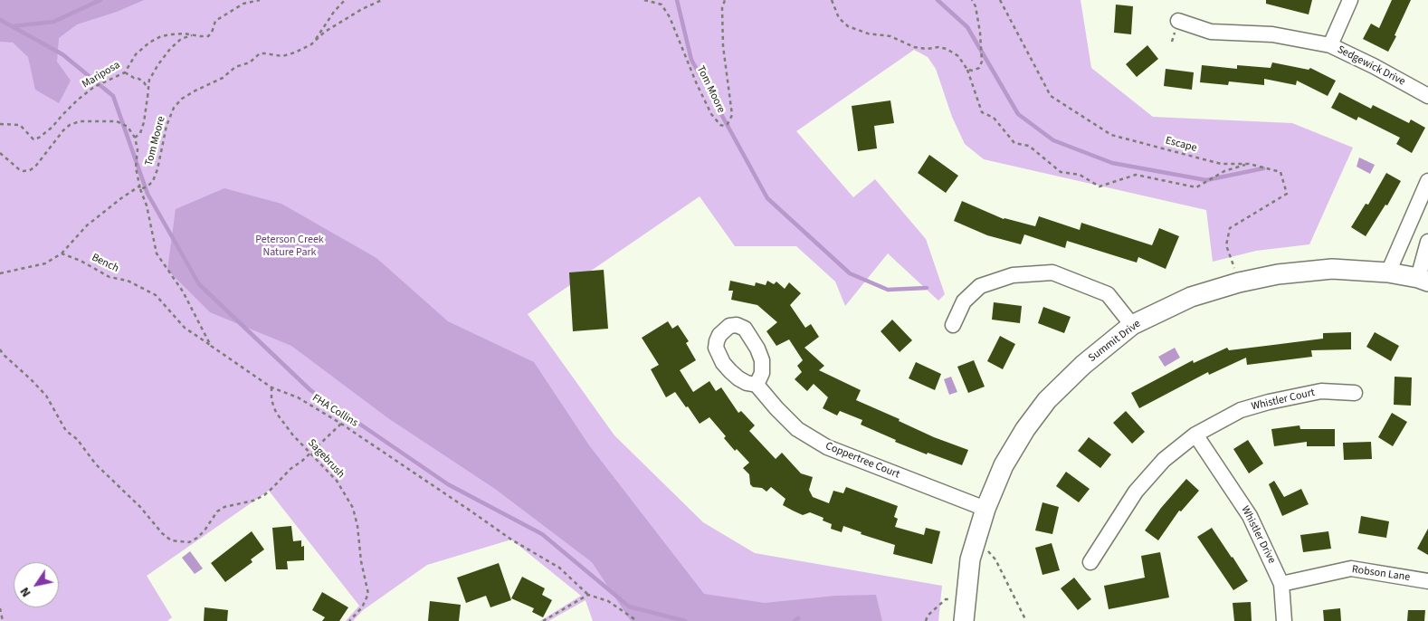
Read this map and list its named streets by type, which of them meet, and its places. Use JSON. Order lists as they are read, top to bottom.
{
  "streets": {
    "main road": ["Summit Drive"],
    "street": [
      "Sedgewick Drive",
      "Whistler Court",
      "Coppertree Court",
      "Whistler Drive",
      "Robson Lane"
    ],
    "path": [
      "Mariposa",
      "Tom Moore",
      "Escape",
      "Bench",
      "FHA Collins",
      "Sagebrush"
    ]
  },
  "crossings": [
    ["Tom Moore", "FHA Collins"],
    ["Escape", "Summit Drive"],
    ["Bench", "FHA Collins"],
    ["Summit Drive", "Coppertree Court"],
    ["Whistler Court", "Whistler Drive"],
    ["FHA Collins", "Sagebrush"],
    ["Whistler Drive", "Robson Lane"]
  ],
  "parks": ["Peterson Creek Nature Park"],
  "north": "bottom left"
}
